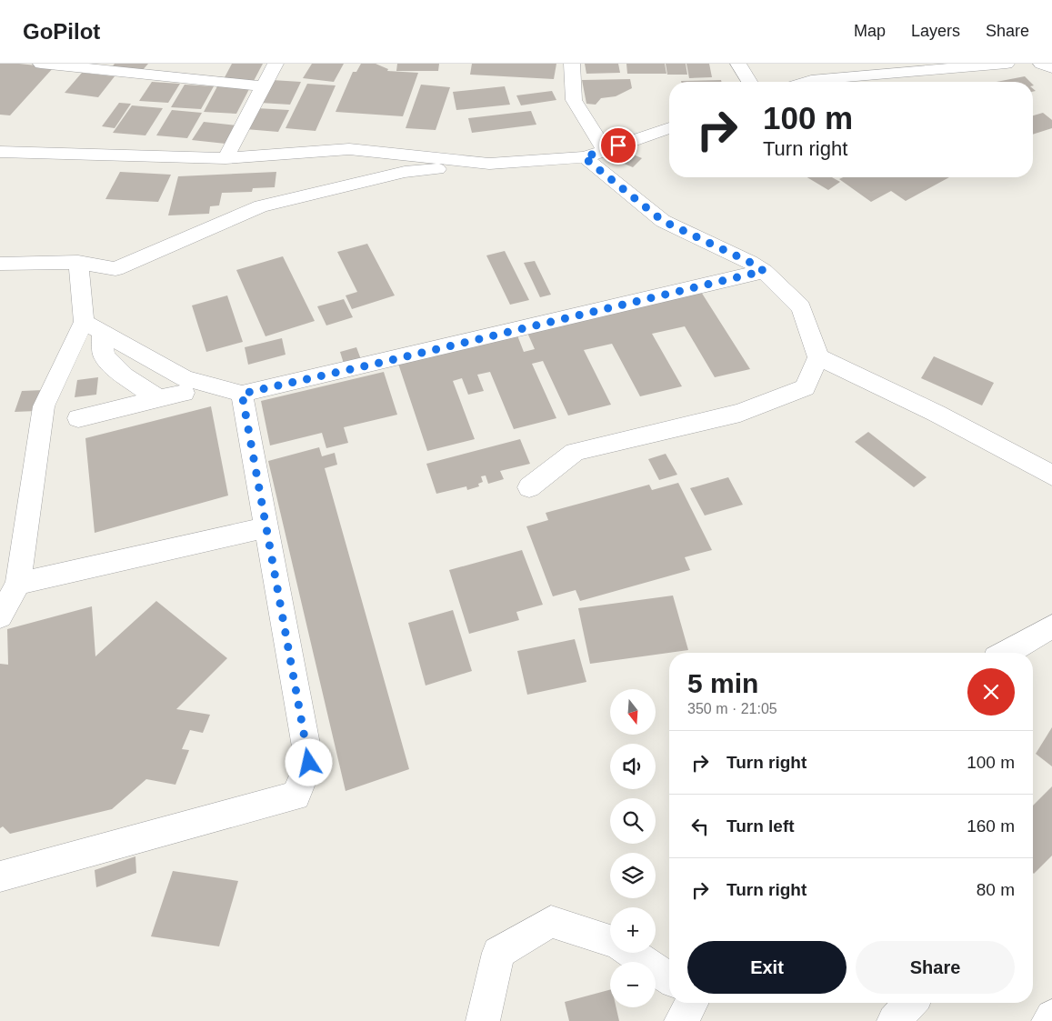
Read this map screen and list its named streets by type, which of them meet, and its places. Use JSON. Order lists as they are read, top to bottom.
{
  "north": "bottom",
  "page": {
    "header": "GoPilot",
    "nav": ["Map", "Layers", "Share"],
    "turn": ["100 m", "Turn right"],
    "heading": ["5 min", "350 m · 21:05"],
    "map_buttons": ["+", "−"],
    "list": [
      {
        "name": "Turn right",
        "value": "100 m"
      },
      {
        "name": "Turn left",
        "value": "160 m"
      },
      {
        "name": "Turn right",
        "value": "80 m"
      }
    ],
    "buttons": ["Exit", "Share"]
  }
}
